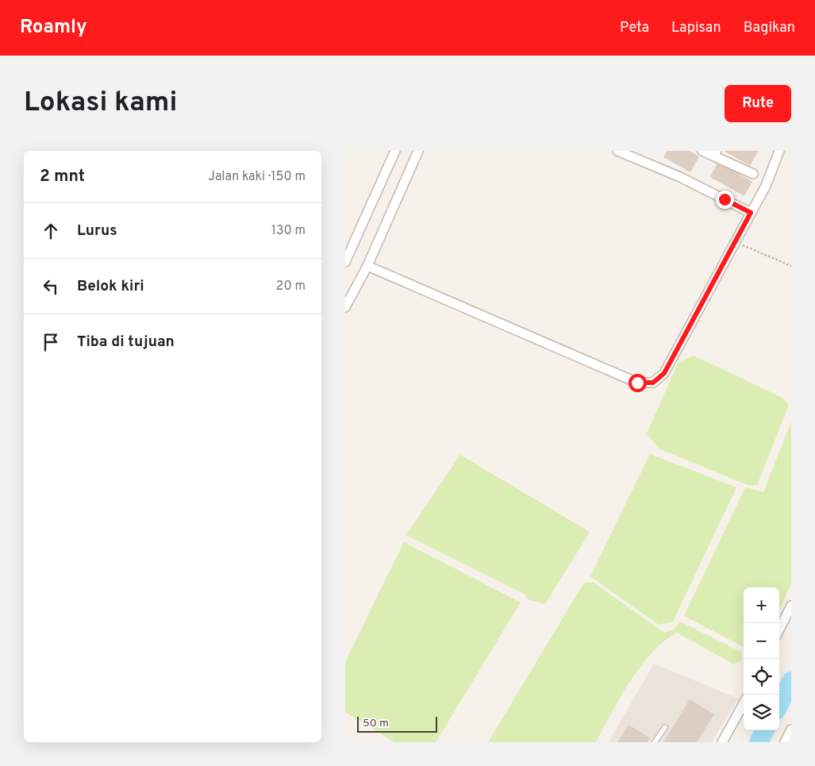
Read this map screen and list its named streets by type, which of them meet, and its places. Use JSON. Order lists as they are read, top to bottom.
{
  "scale_bar": "50 m",
  "page": {
    "header": "Roamly",
    "nav": ["Peta", "Lapisan", "Bagikan"],
    "buttons": "Rute",
    "title": "Lokasi kami",
    "heading": ["2 mnt", "Jalan kaki · 150 m"],
    "list": [
      ["Lurus", "130 m"],
      ["Belok kiri", "20 m"],
      "Tiba di tujuan"
    ],
    "map_buttons": ["+", "−"],
    "scale": "50 m"
  }
}
